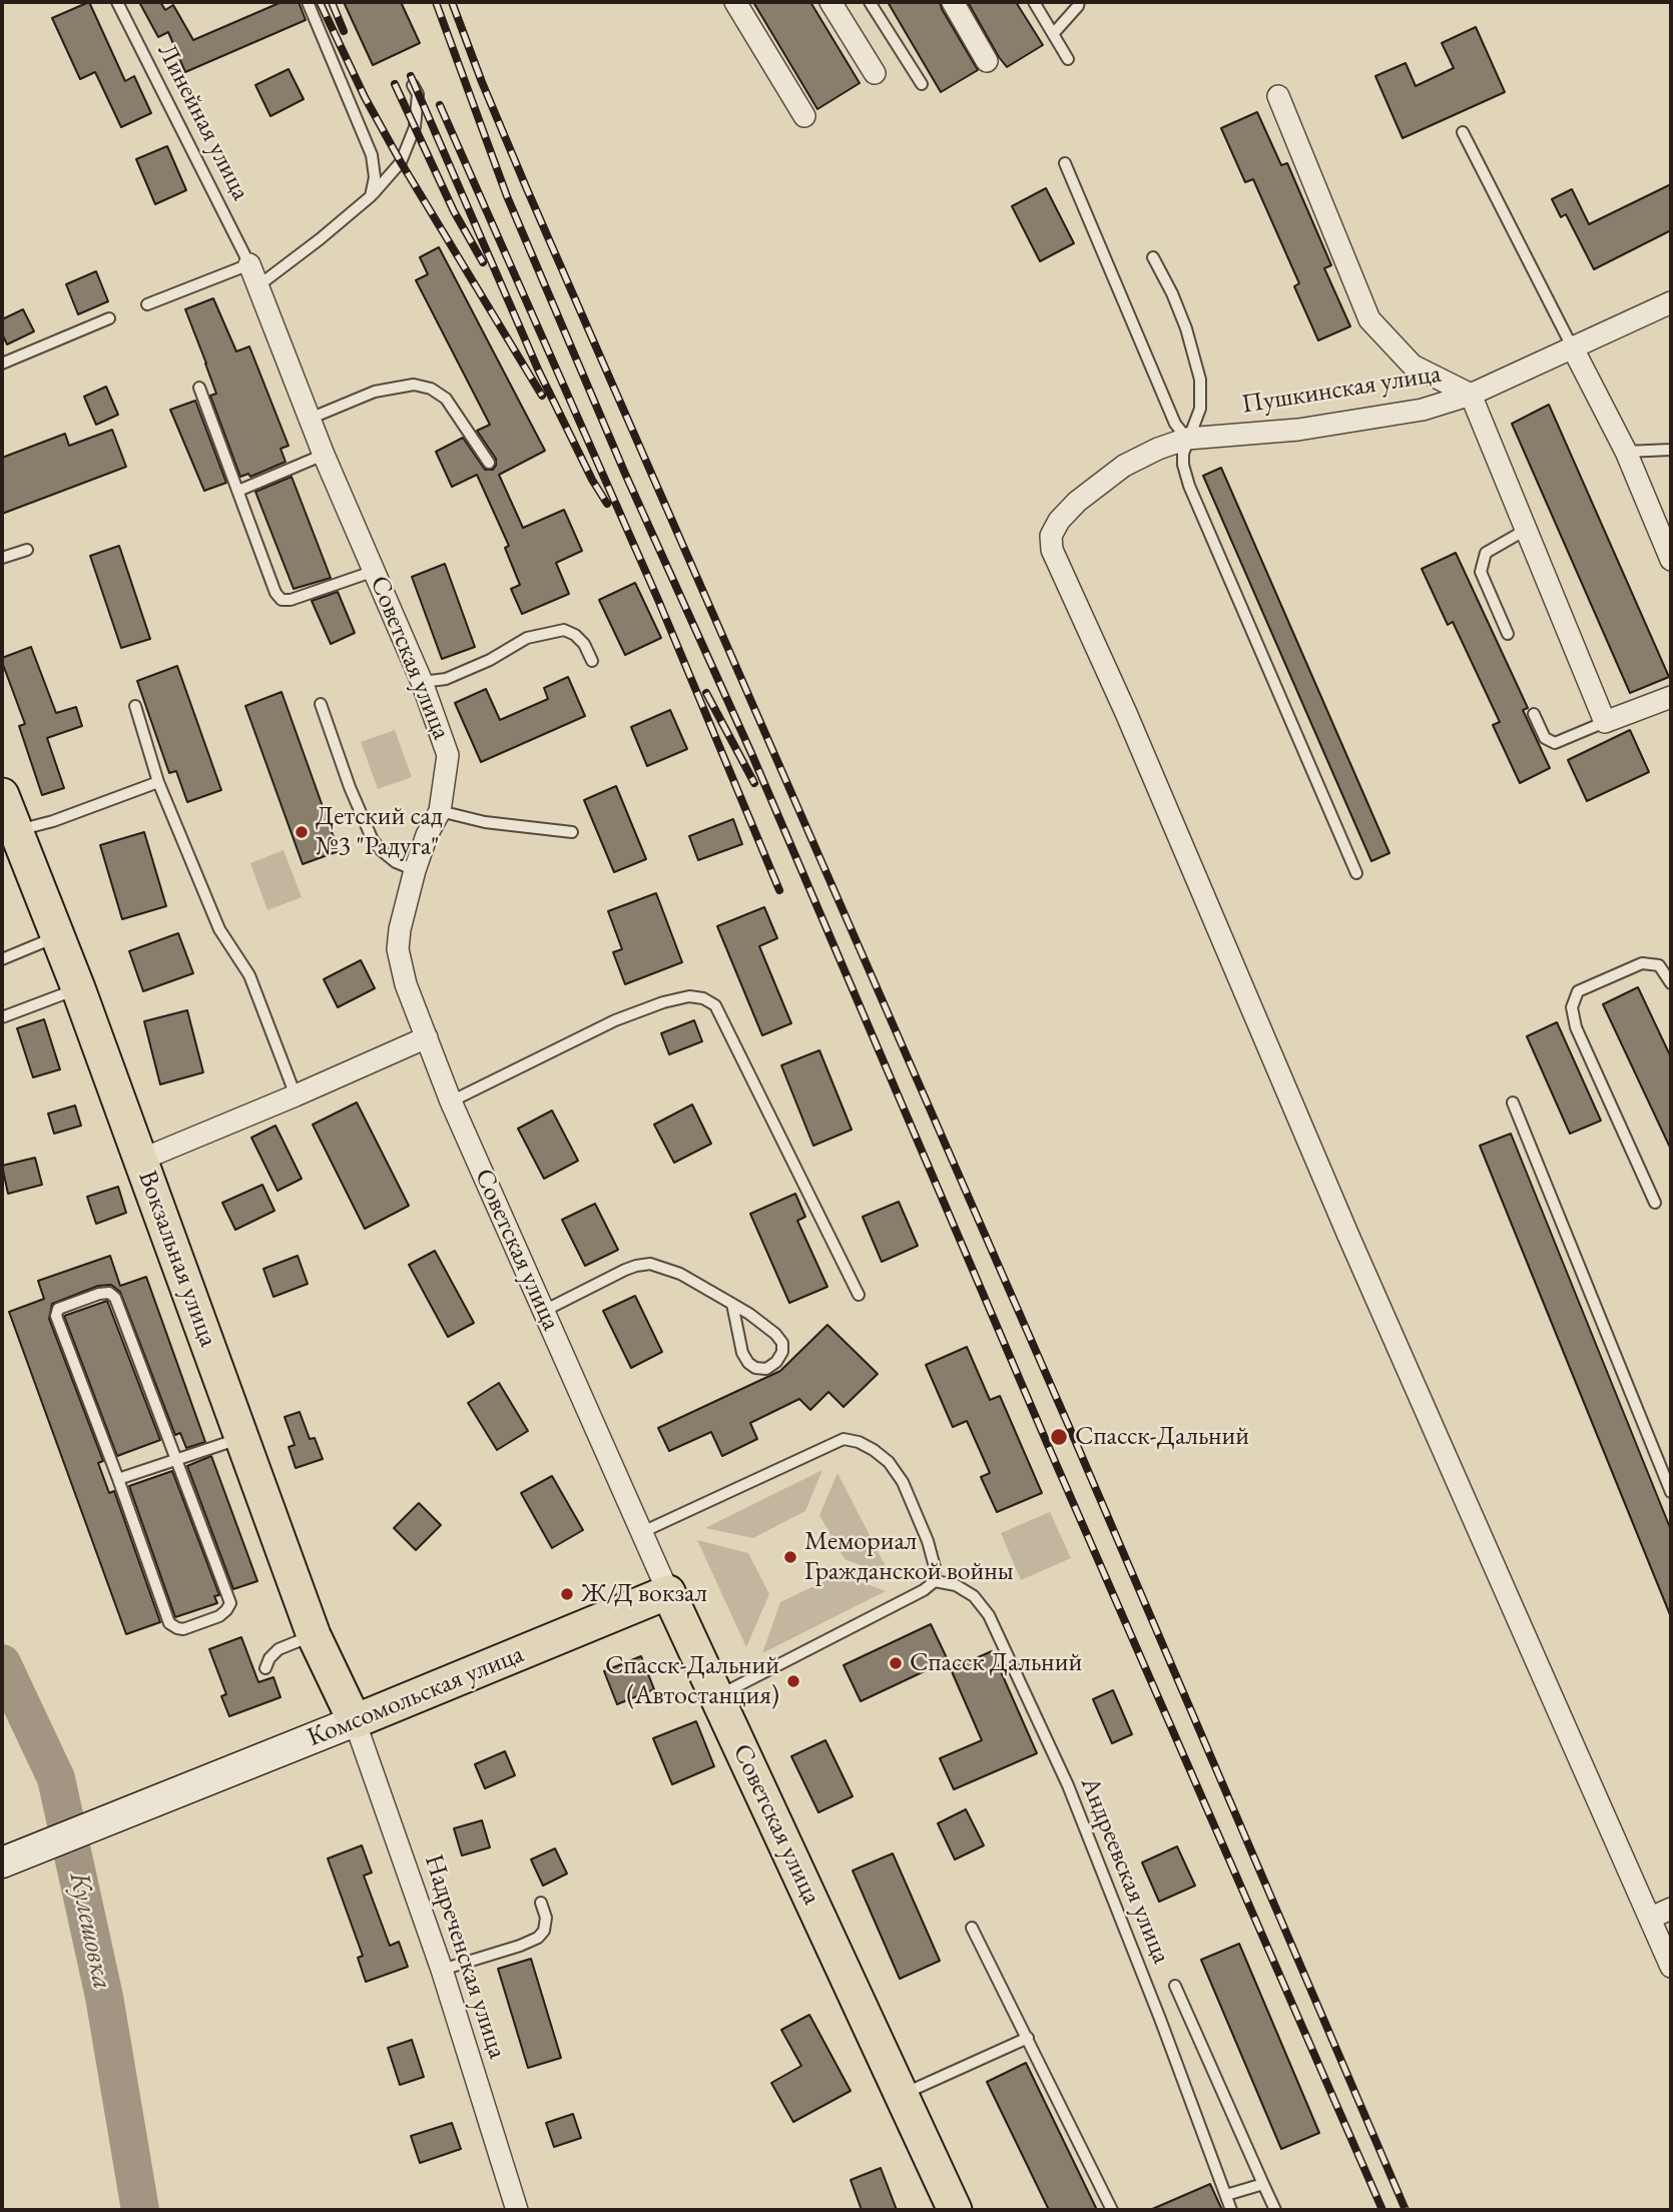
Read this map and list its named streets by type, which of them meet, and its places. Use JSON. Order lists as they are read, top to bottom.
{
  "streets": {
    "main road": ["Советская улица", "Вокзальная улица", "Комсомольская улица"],
    "street": ["Пушкинская улица", "Надреченская улица"],
    "lane": ["Линейная улица", "Андреевская улица"]
  },
  "crossings": [
    ["Линейная улица", "Советская улица"],
    ["Советская улица", "Комсомольская улица"],
    ["Вокзальная улица", "Комсомольская улица"],
    ["Вокзальная улица", "Надреченская улица"],
    ["Комсомольская улица", "Надреченская улица"]
  ],
  "water": ["Кулешовка"],
  "places": [
    "Детский сад №3 \"Радуга\"",
    "Спасск-Дальний",
    "Мемориал Гражданской войны",
    "Ж/Д вокзал",
    "Спасск Дальний",
    "Спасск-Дальний (Автостанция)"
  ]
}
